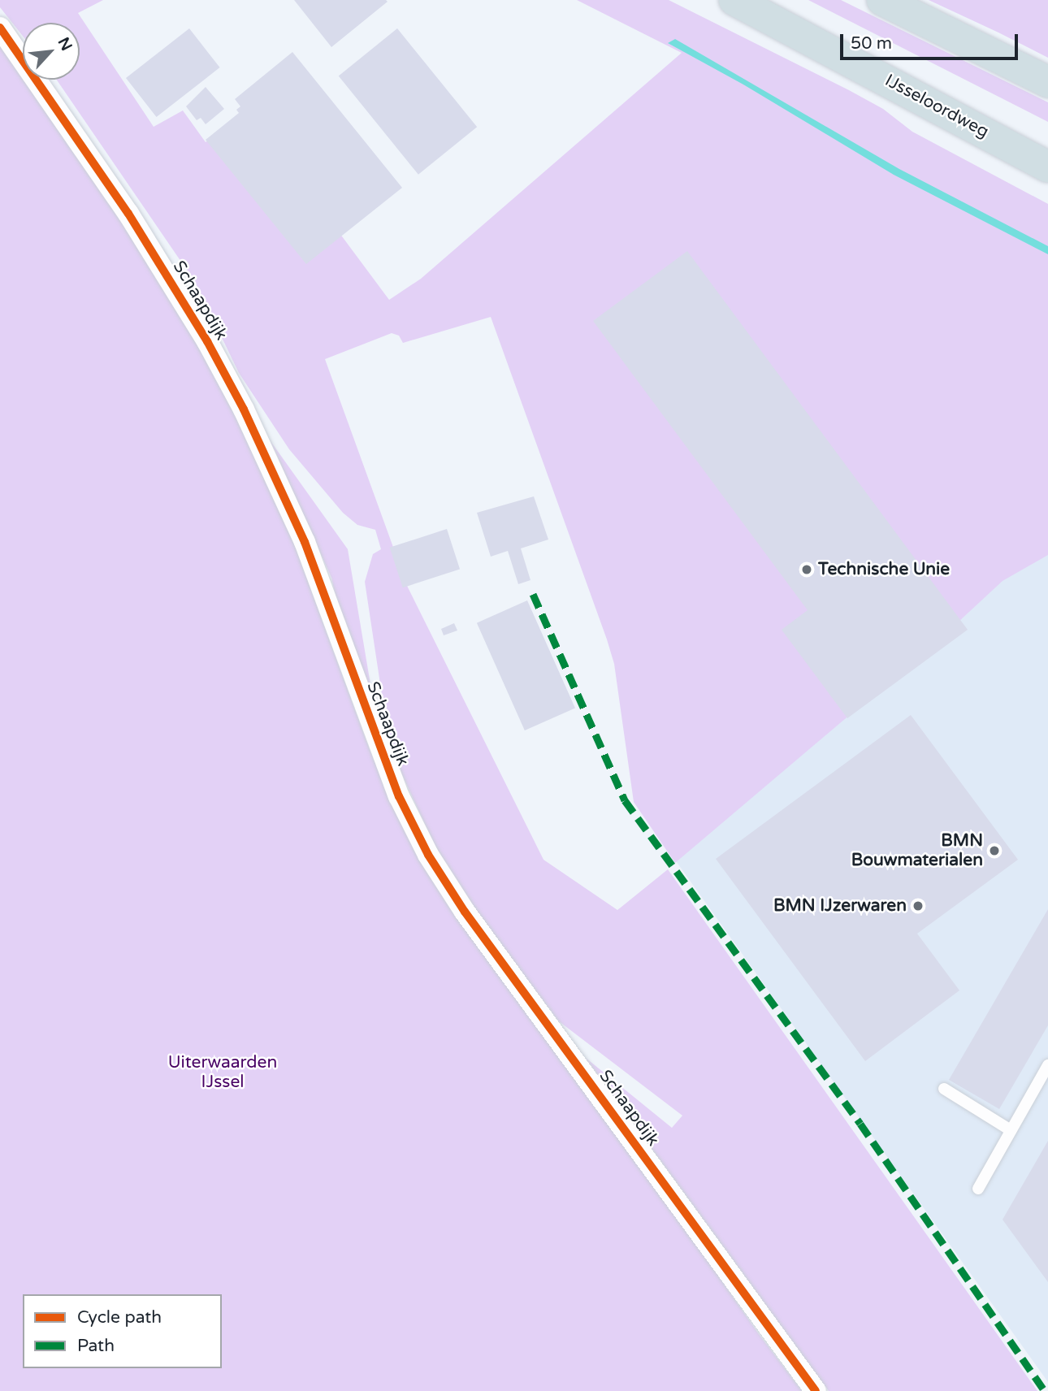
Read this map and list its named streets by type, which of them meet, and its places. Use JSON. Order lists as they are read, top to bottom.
{
  "streets": {
    "highway": ["IJsseloordweg"],
    "street": ["Schaapdijk"]
  },
  "parks": ["Uiterwaarden IJssel"],
  "places": ["Technische Unie", "BMN Bouwmaterialen", "BMN IJzerwaren"],
  "legend": ["Cycle path", "Path"],
  "scale_bar": "50 m",
  "north": "top right"
}
